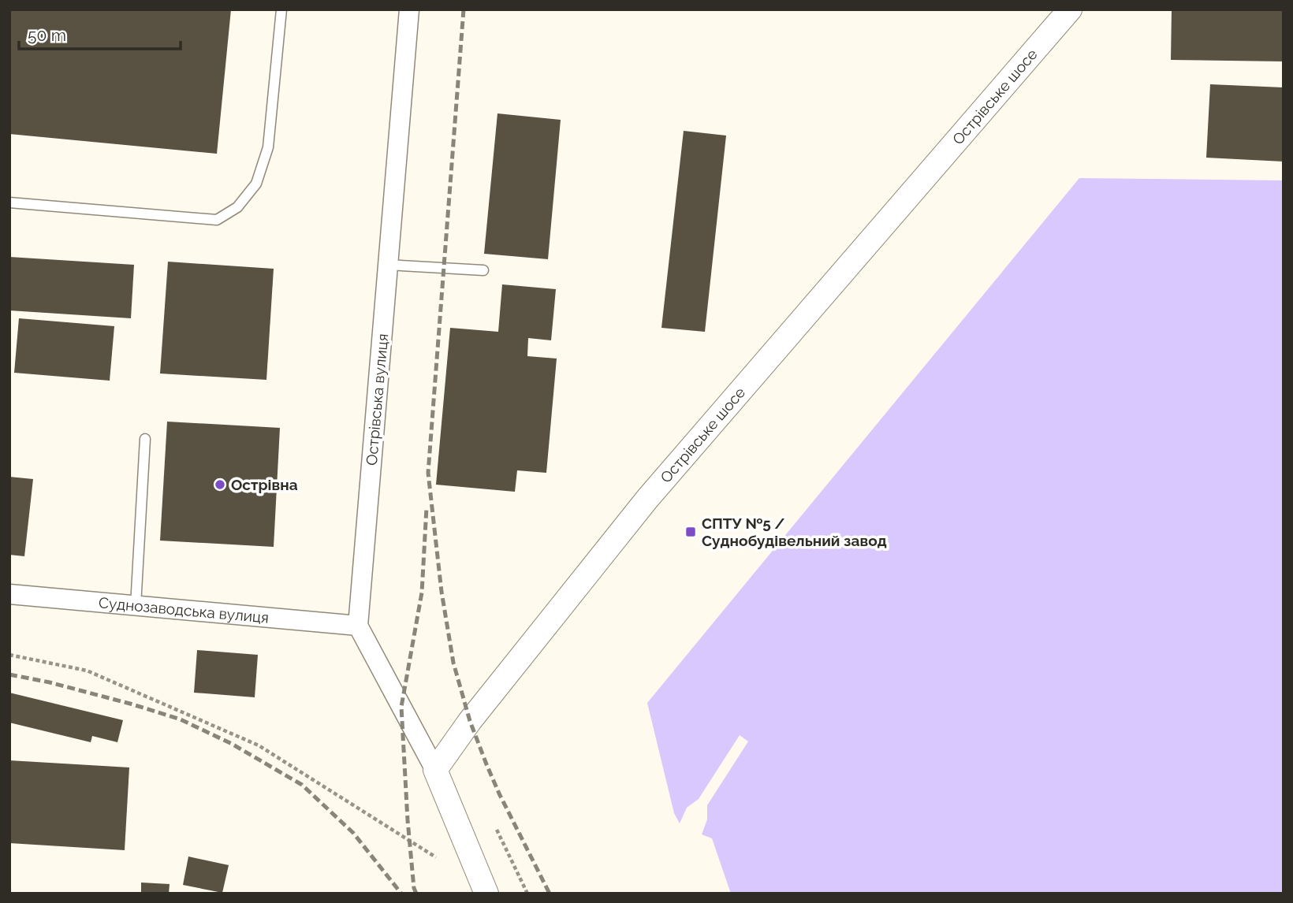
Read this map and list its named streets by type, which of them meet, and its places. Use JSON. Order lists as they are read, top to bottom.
{
  "streets": {
    "street": ["Острівське шосе", "Острівська вулиця", "Суднозаводська вулиця"]
  },
  "crossings": [
    ["Острівська вулиця", "Суднозаводська вулиця"]
  ],
  "places": {
    "other": ["Острівна"],
    "transit": ["СПТУ №5 / Суднобудівельний завод"]
  },
  "scale_bar": "50 m"
}
